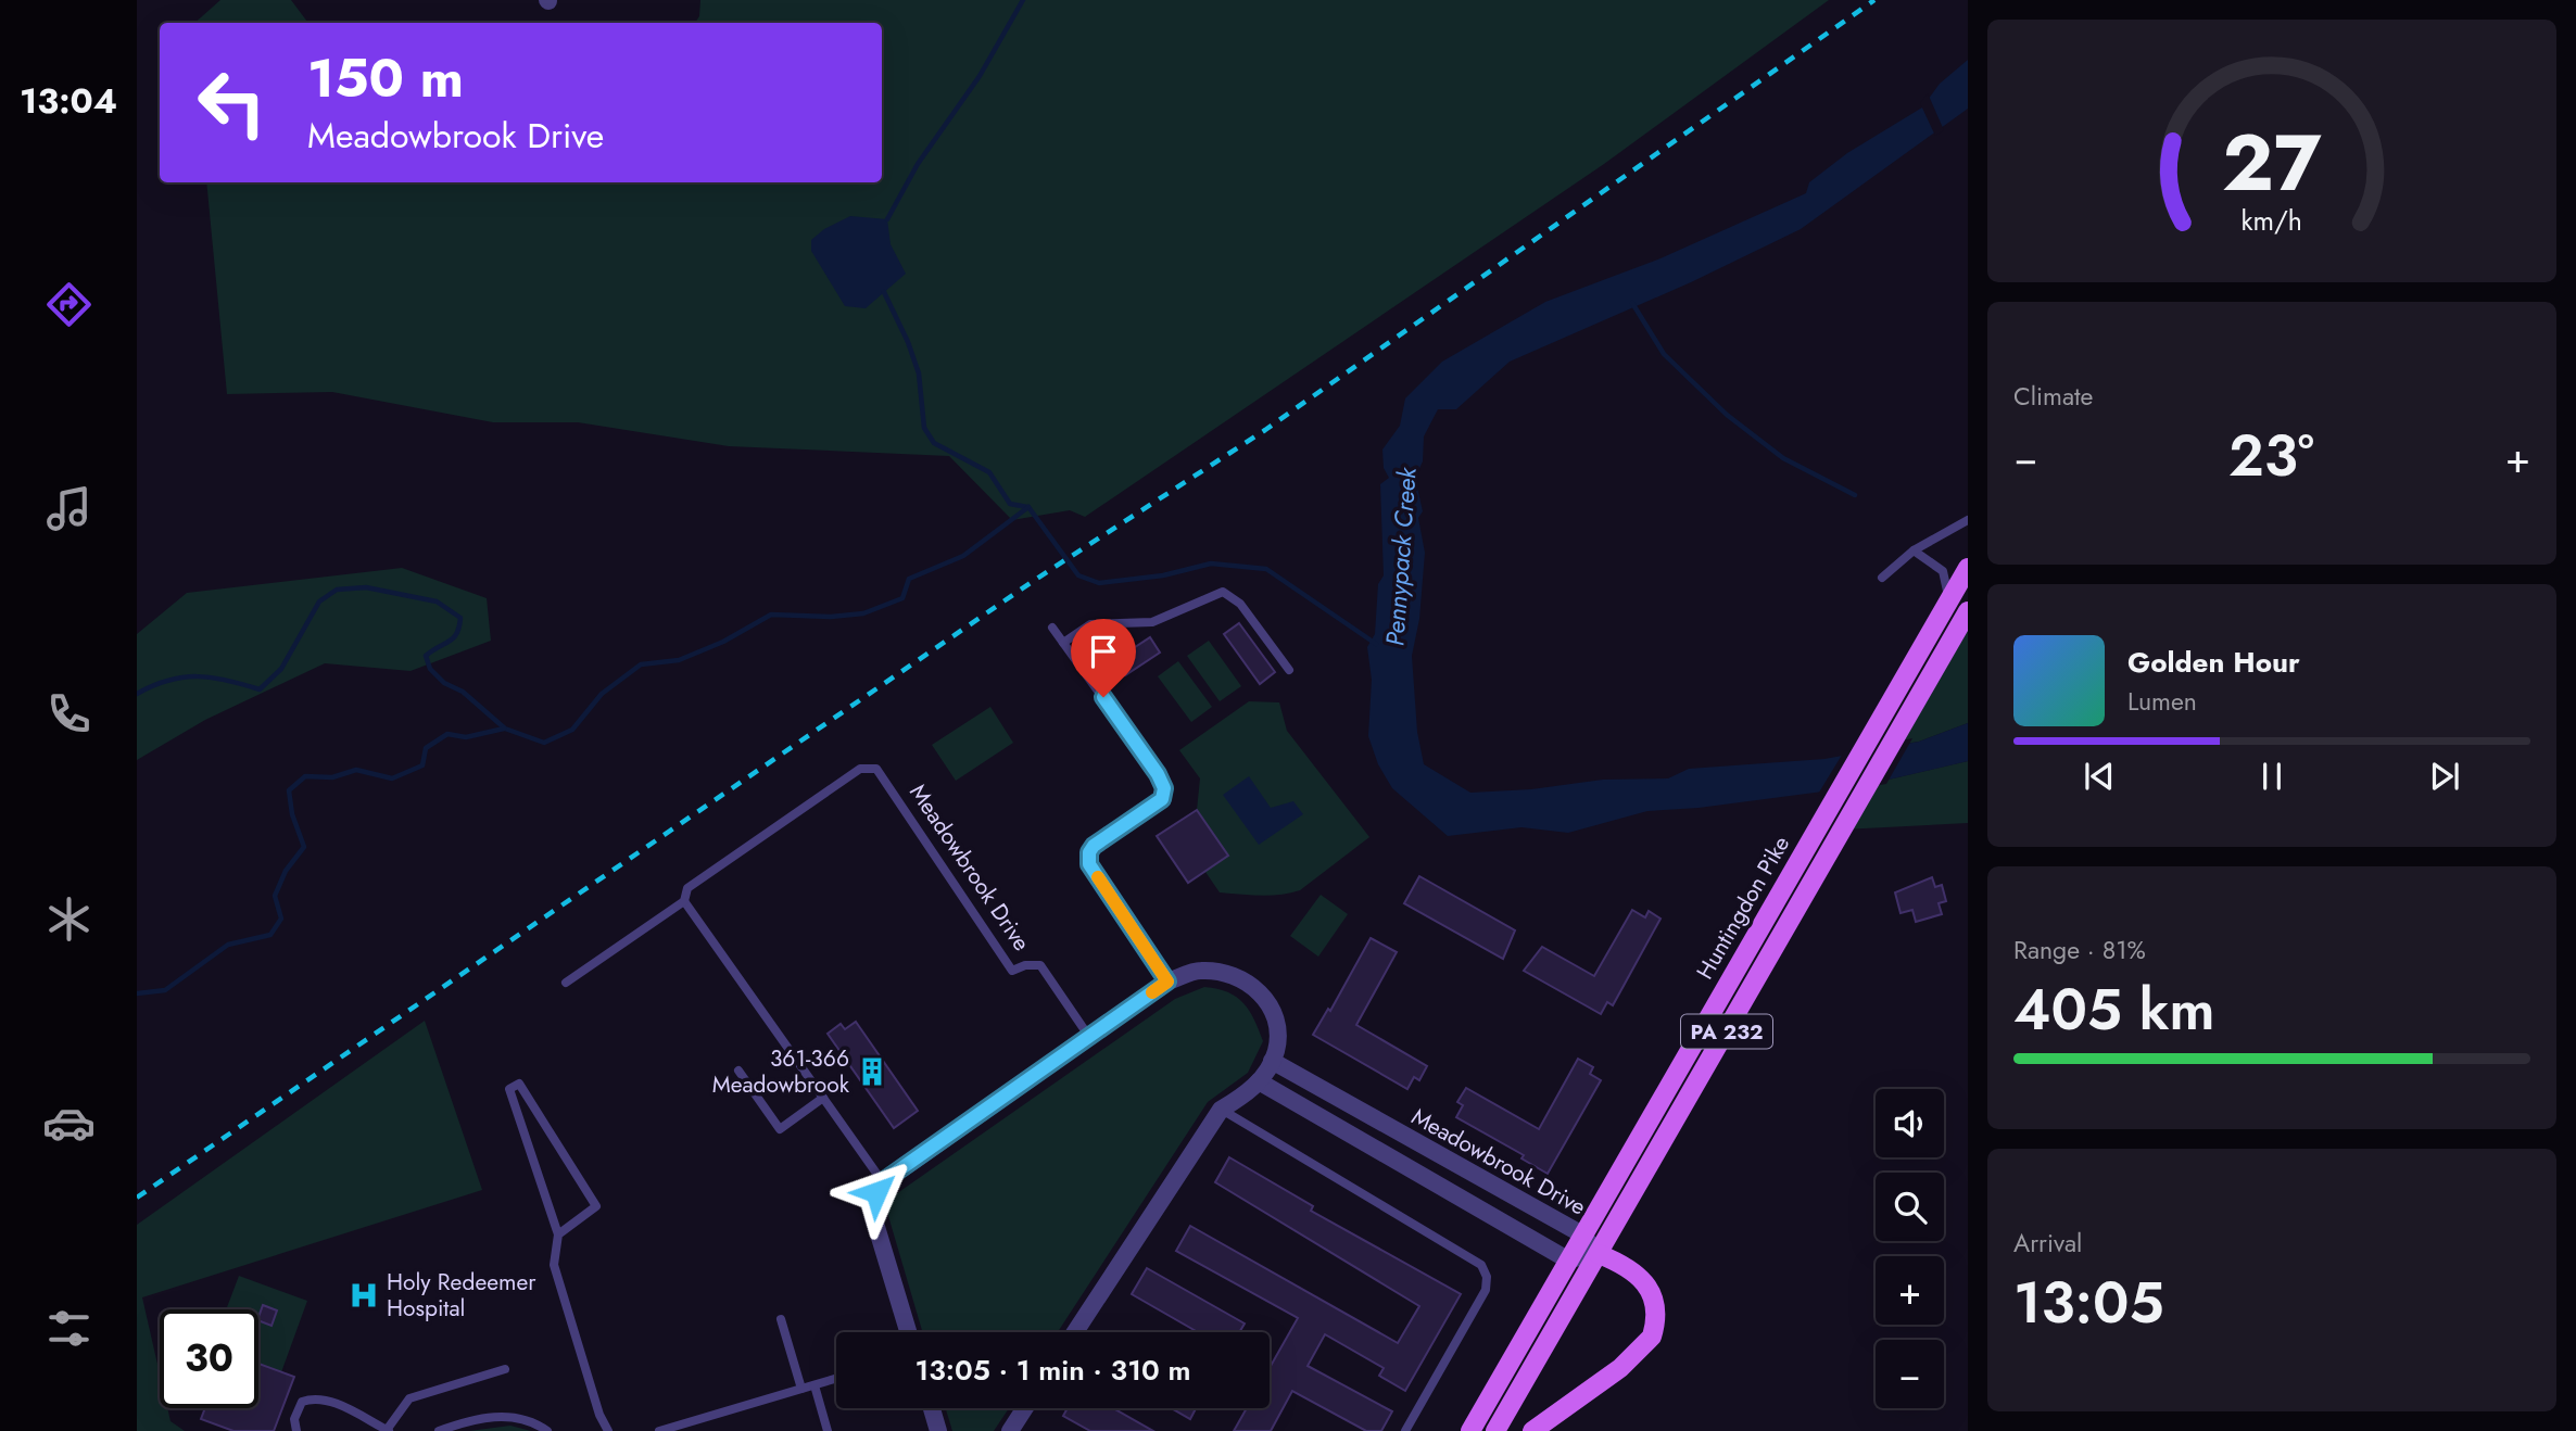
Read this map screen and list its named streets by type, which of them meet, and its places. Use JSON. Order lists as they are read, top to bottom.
{
  "streets": {
    "main road": ["Huntingdon Pike", "PA 232"],
    "street": ["Meadowbrook Drive"]
  },
  "crossings": [
    ["Meadowbrook Drive", "Huntingdon Pike"]
  ],
  "water": ["Pennypack Creek"],
  "places": {
    "building": ["361-366 Meadowbrook"],
    "hospital": ["Holy Redeemer Hospital"]
  },
  "page": {
    "tabs": "13:04",
    "turn": ["150 m", "Meadowbrook Drive"],
    "tile": [
      "Climate",
      ["Range · 81%", "405 km"],
      ["Arrival", "13:05"]
    ],
    "heat": ["−", "23°", "+"],
    "song": ["Golden Hour", "Lumen"],
    "map_buttons": ["+", "−"],
    "limit": "30",
    "trip": "13:05 · 1 min · 310 m",
    "gauge": ["27", "km/h"]
  }
}
